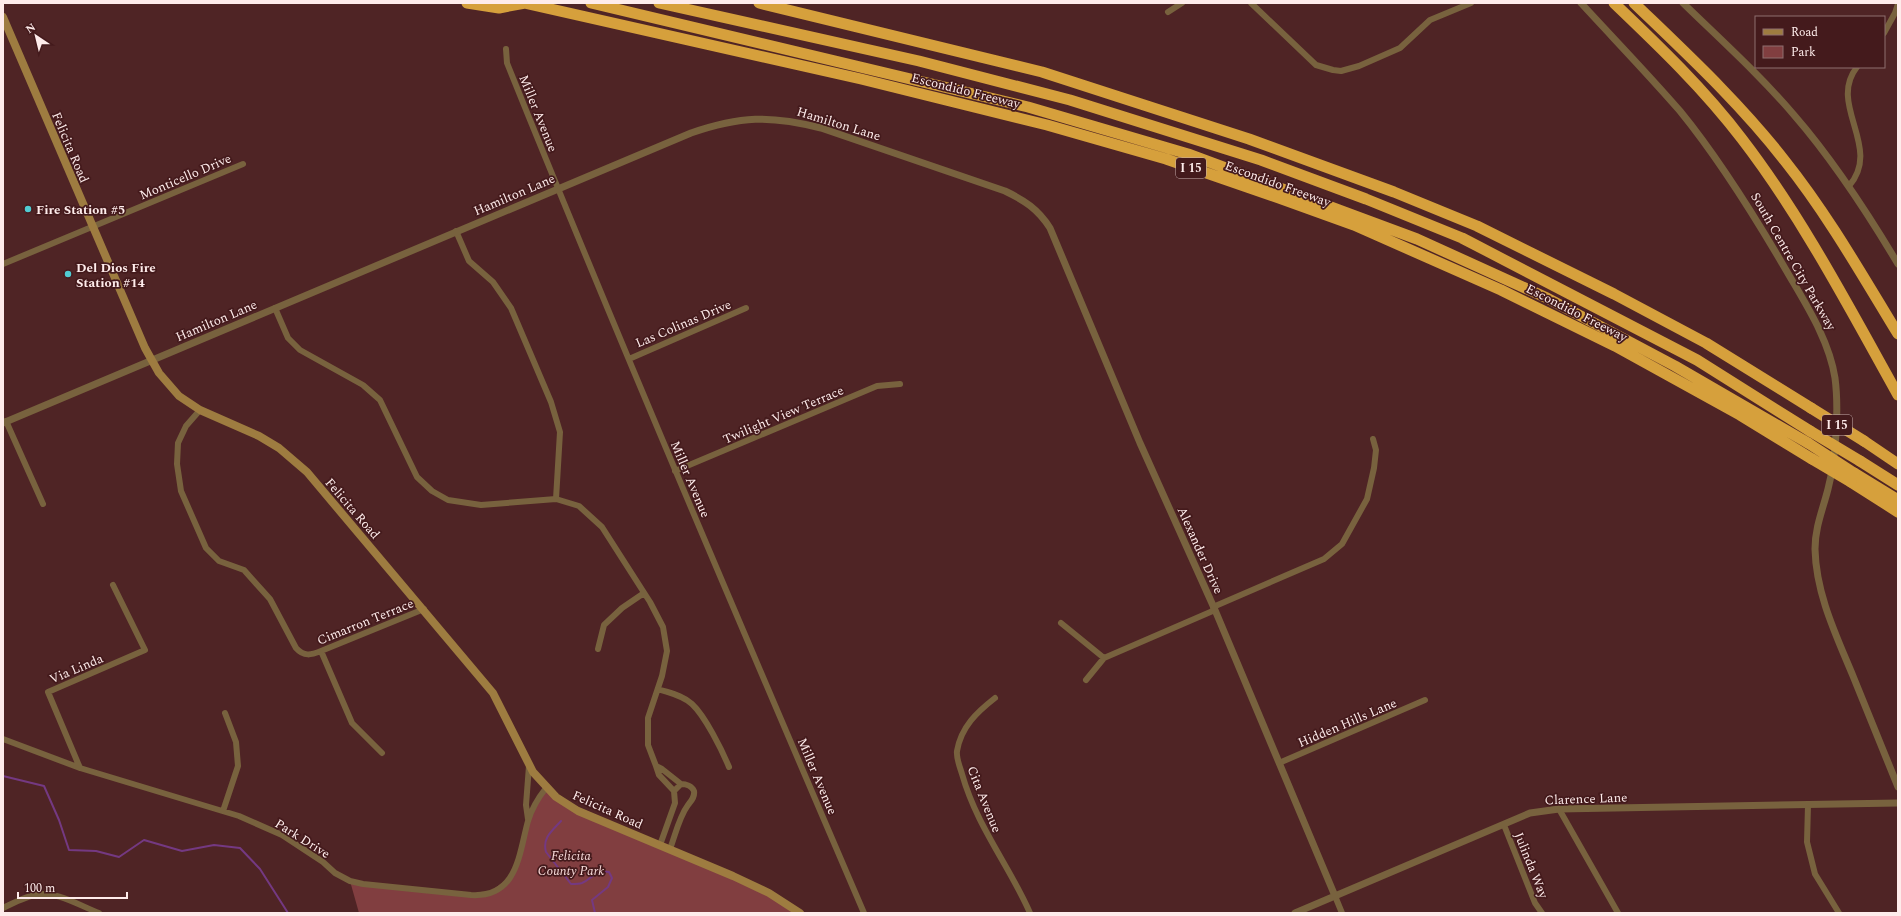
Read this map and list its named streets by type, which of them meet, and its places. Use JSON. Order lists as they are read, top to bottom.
{
  "streets": {
    "highway": ["Escondido Freeway", "I 15", "South Centre City Parkway"],
    "main road": ["Felicita Road"],
    "street": [
      "Miller Avenue",
      "Hamilton Lane",
      "Monticello Drive",
      "Las Colinas Drive",
      "Twilight View Terrace",
      "Alexander Drive",
      "Cimarron Terrace",
      "Via Linda",
      "Hidden Hills Lane",
      "Clarence Lane",
      "Cita Avenue",
      "Park Drive",
      "Julinda Way"
    ]
  },
  "crossings": [
    ["Miller Avenue", "Hamilton Lane"],
    ["Miller Avenue", "Las Colinas Drive"],
    ["Miller Avenue", "Twilight View Terrace"],
    ["Hamilton Lane", "Felicita Road"],
    ["Hamilton Lane", "Alexander Drive"],
    ["Felicita Road", "Monticello Drive"],
    ["Felicita Road", "Cimarron Terrace"],
    ["Felicita Road", "Park Drive"],
    ["Alexander Drive", "Hidden Hills Lane"],
    ["Alexander Drive", "Clarence Lane"],
    ["Via Linda", "Park Drive"],
    ["Clarence Lane", "Julinda Way"]
  ],
  "parks": ["Felicita County Park"],
  "places": ["Fire Station #5", "Del Dios Fire Station #14"],
  "legend": ["Road", "Park"],
  "scale_bar": "100 m",
  "north": "top left"
}
